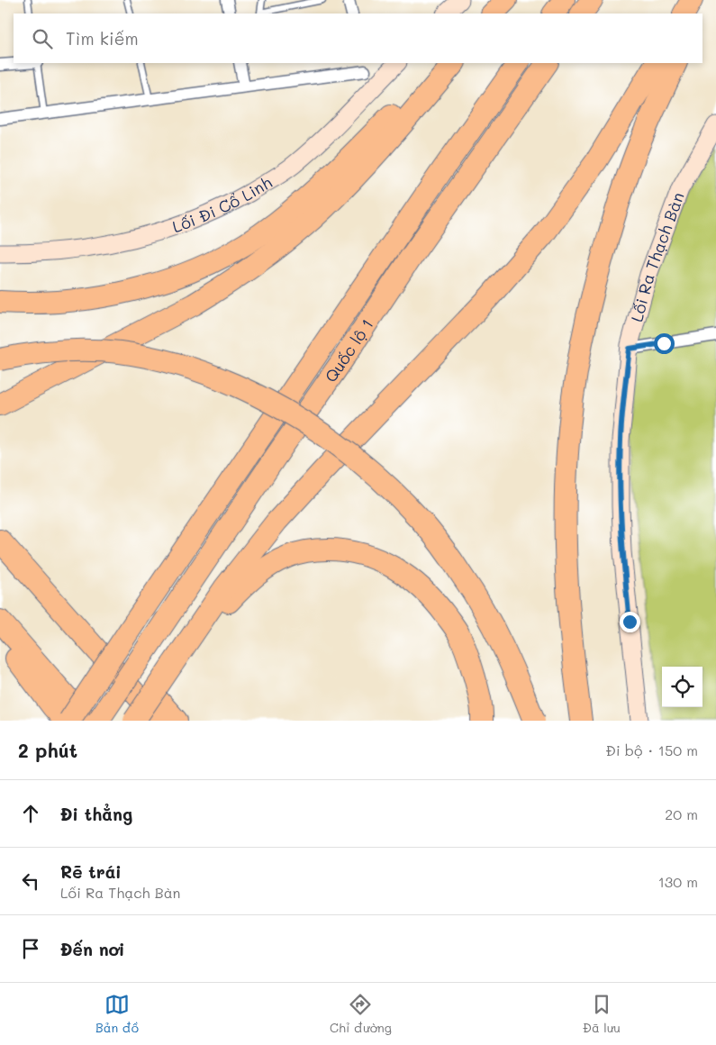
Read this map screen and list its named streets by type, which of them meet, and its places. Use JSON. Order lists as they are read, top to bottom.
{
  "streets": {
    "highway": ["Quốc lộ 1"],
    "main road": ["Lối Đi Cổ Linh", "Lối Ra Thạch Bàn"]
  },
  "page": {
    "search": "Tìm kiếm",
    "heading": ["2 phút", "Đi bộ · 150 m"],
    "list": [
      ["Đi thẳng", "20 m"],
      ["Rẽ trái", "Lối Ra Thạch Bàn", "130 m"],
      "Đến nơi"
    ],
    "nav": ["Bản đồ", "Chỉ đường", "Đã lưu"]
  }
}
